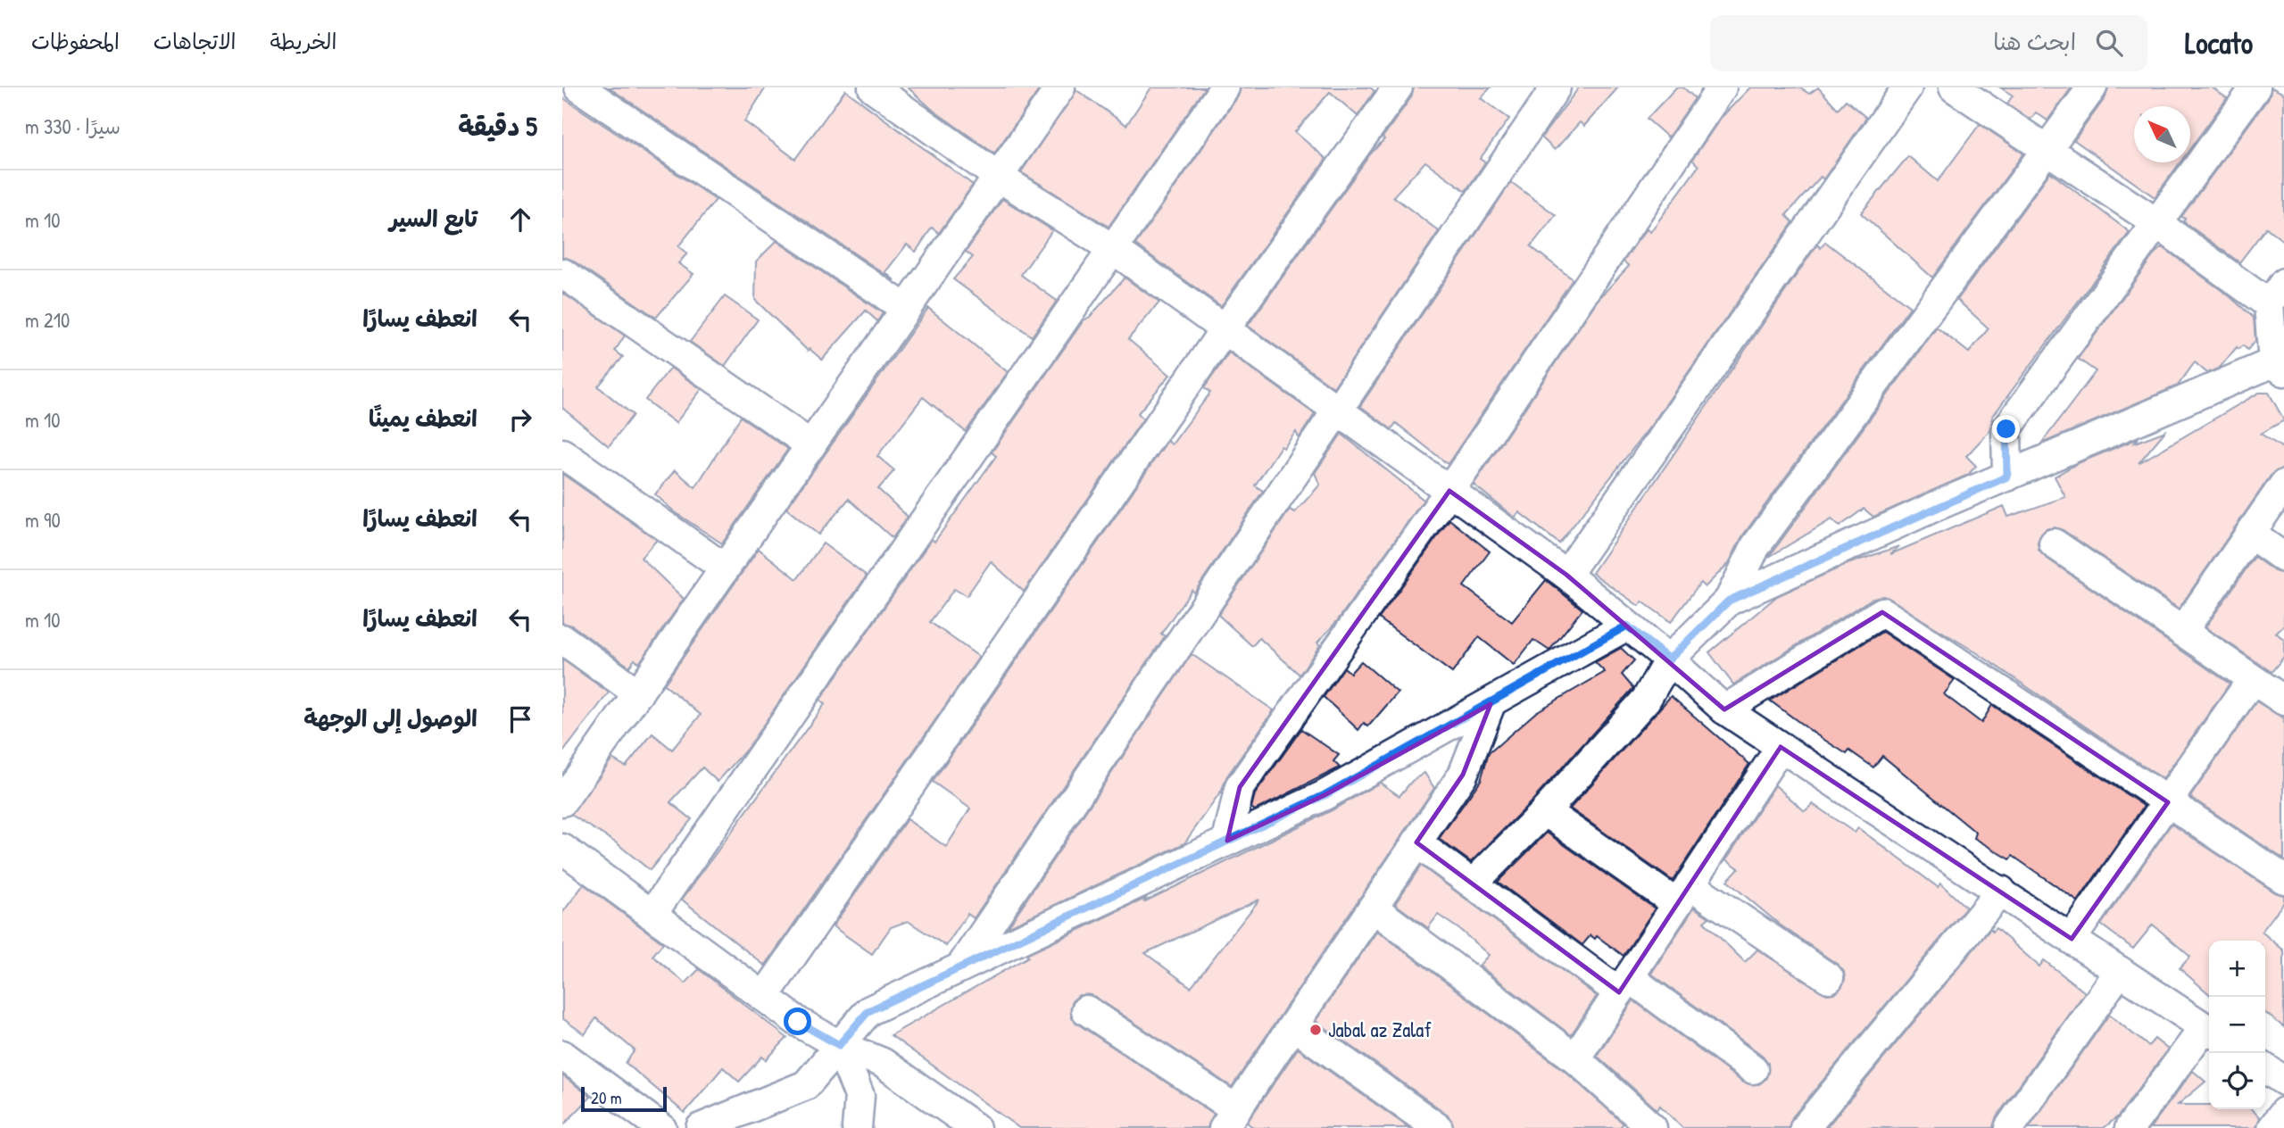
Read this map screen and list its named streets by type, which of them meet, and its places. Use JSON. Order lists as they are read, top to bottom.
{
  "places": ["Jabal az Zalaf"],
  "scale_bar": "20 m",
  "north": "top left",
  "page": {
    "header": "Locato",
    "search": "ابحث هنا",
    "nav": ["الخريطة", "الاتجاهات", "المحفوظات"],
    "heading": ["5 دقيقة", "سيرًا · 330 m"],
    "list": [
      ["تابع السير", "10 m"],
      ["انعطف يسارًا", "210 m"],
      ["انعطف يمينًا", "10 m"],
      ["انعطف يسارًا", "90 m"],
      ["انعطف يسارًا", "10 m"],
      "الوصول إلى الوجهة"
    ],
    "map_buttons": ["+", "−"],
    "scale": "20 m"
  }
}
